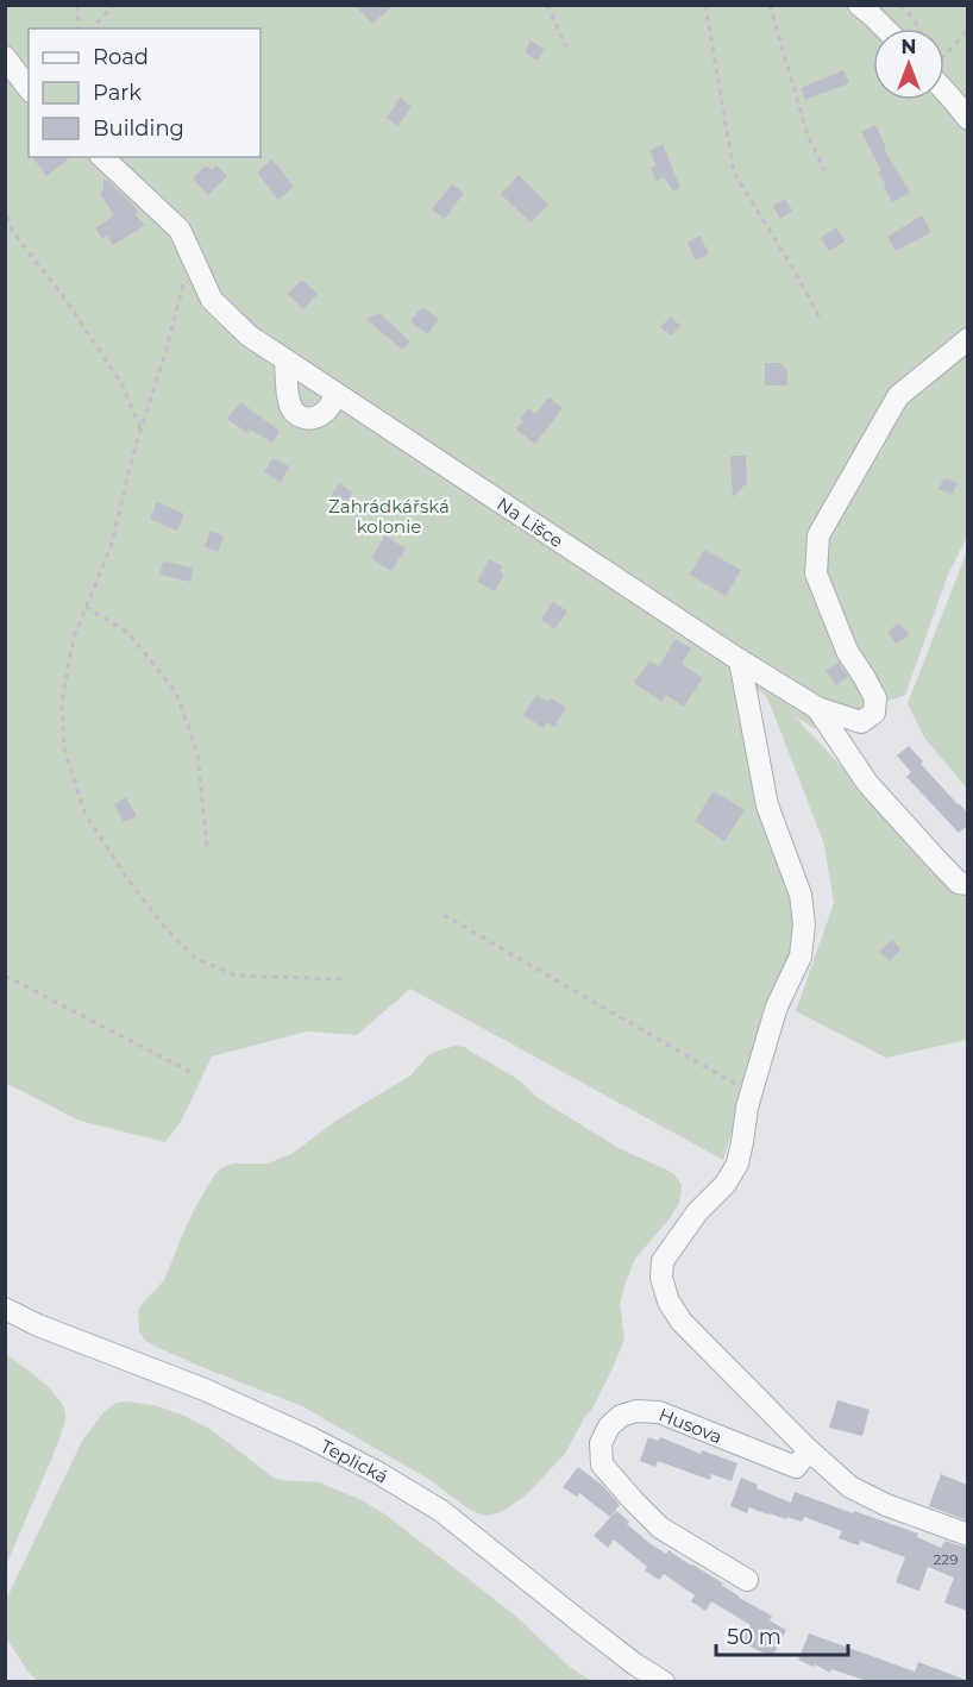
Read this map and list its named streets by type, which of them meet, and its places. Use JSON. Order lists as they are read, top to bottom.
{
  "streets": {
    "street": ["Na Lišce", "Husova", "Teplická"]
  },
  "parks": ["Zahrádkářská kolonie"],
  "house_numbers": ["229"],
  "legend": ["Road", "Park", "Building"],
  "scale_bar": "50 m",
  "north": "top"
}
